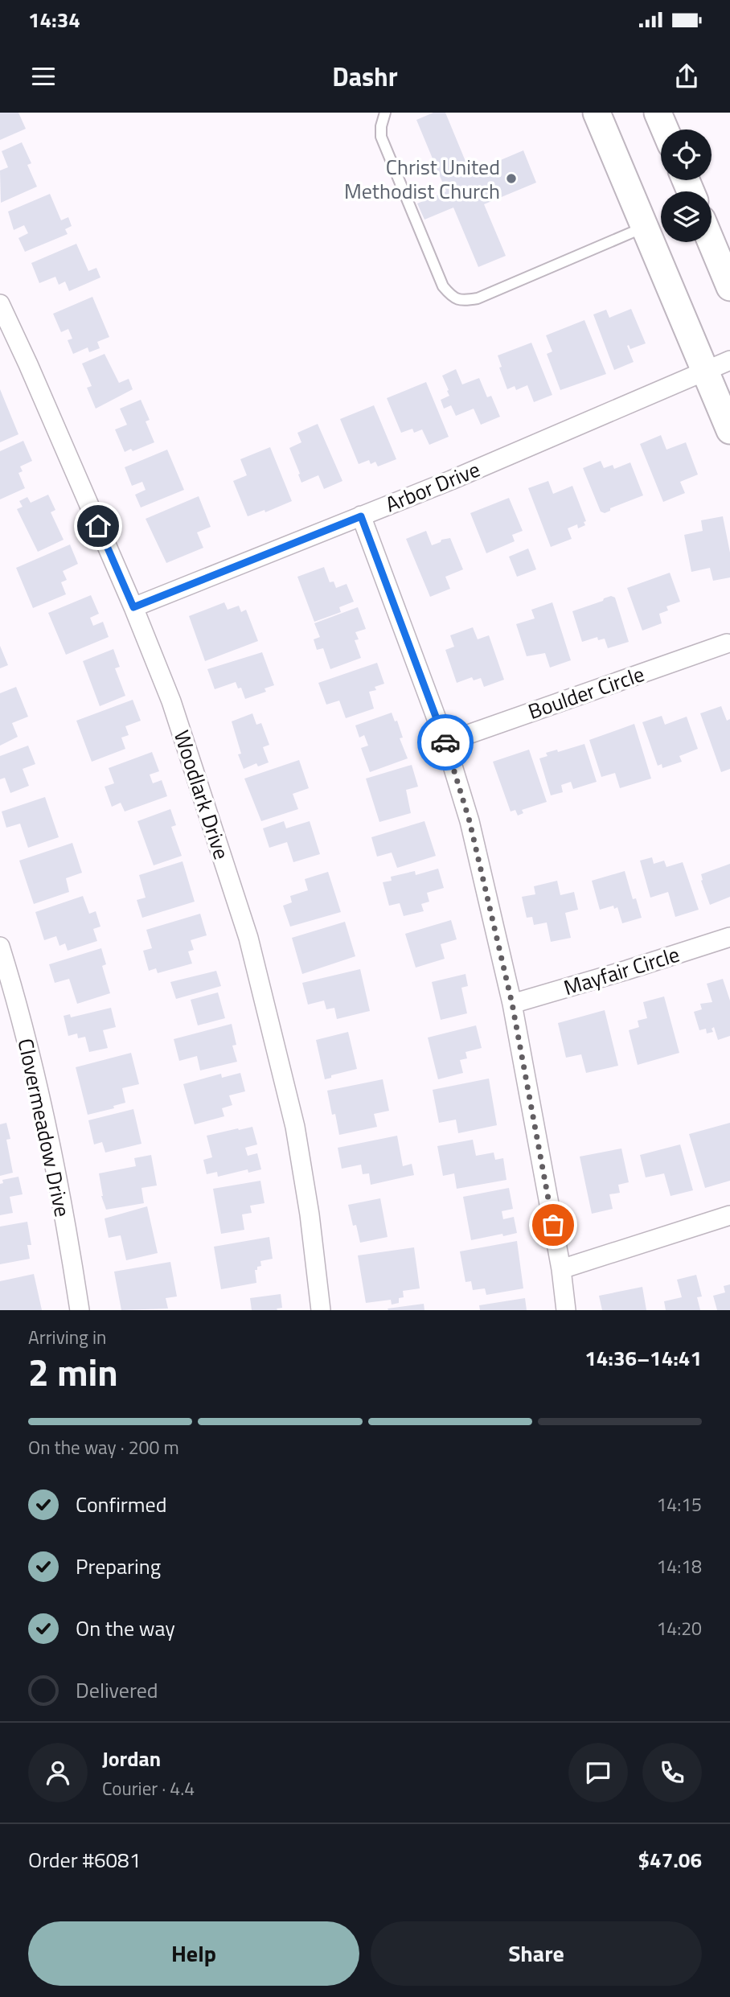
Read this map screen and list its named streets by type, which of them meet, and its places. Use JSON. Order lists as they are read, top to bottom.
{
  "streets": {
    "street": [
      "Arbor Drive",
      "Boulder Circle",
      "Woodlark Drive",
      "Mayfair Circle",
      "Clovermeadow Drive"
    ]
  },
  "crossings": [
    ["Arbor Drive", "Woodlark Drive"]
  ],
  "places": ["Christ United Methodist Church"],
  "page": {
    "status": "14:34",
    "header": "Dashr",
    "heading": ["2 min", "Arriving in", "14:36–14:41"],
    "panel": [
      "Jordan",
      "Courier · 4.4",
      "Order #6081",
      "$47.06"
    ],
    "bar": "On the way · 200 m",
    "list": [
      ["Confirmed", "14:15"],
      ["Preparing", "14:18"],
      ["On the way", "14:20"],
      "Delivered"
    ],
    "buttons": ["Help", "Share"]
  }
}
